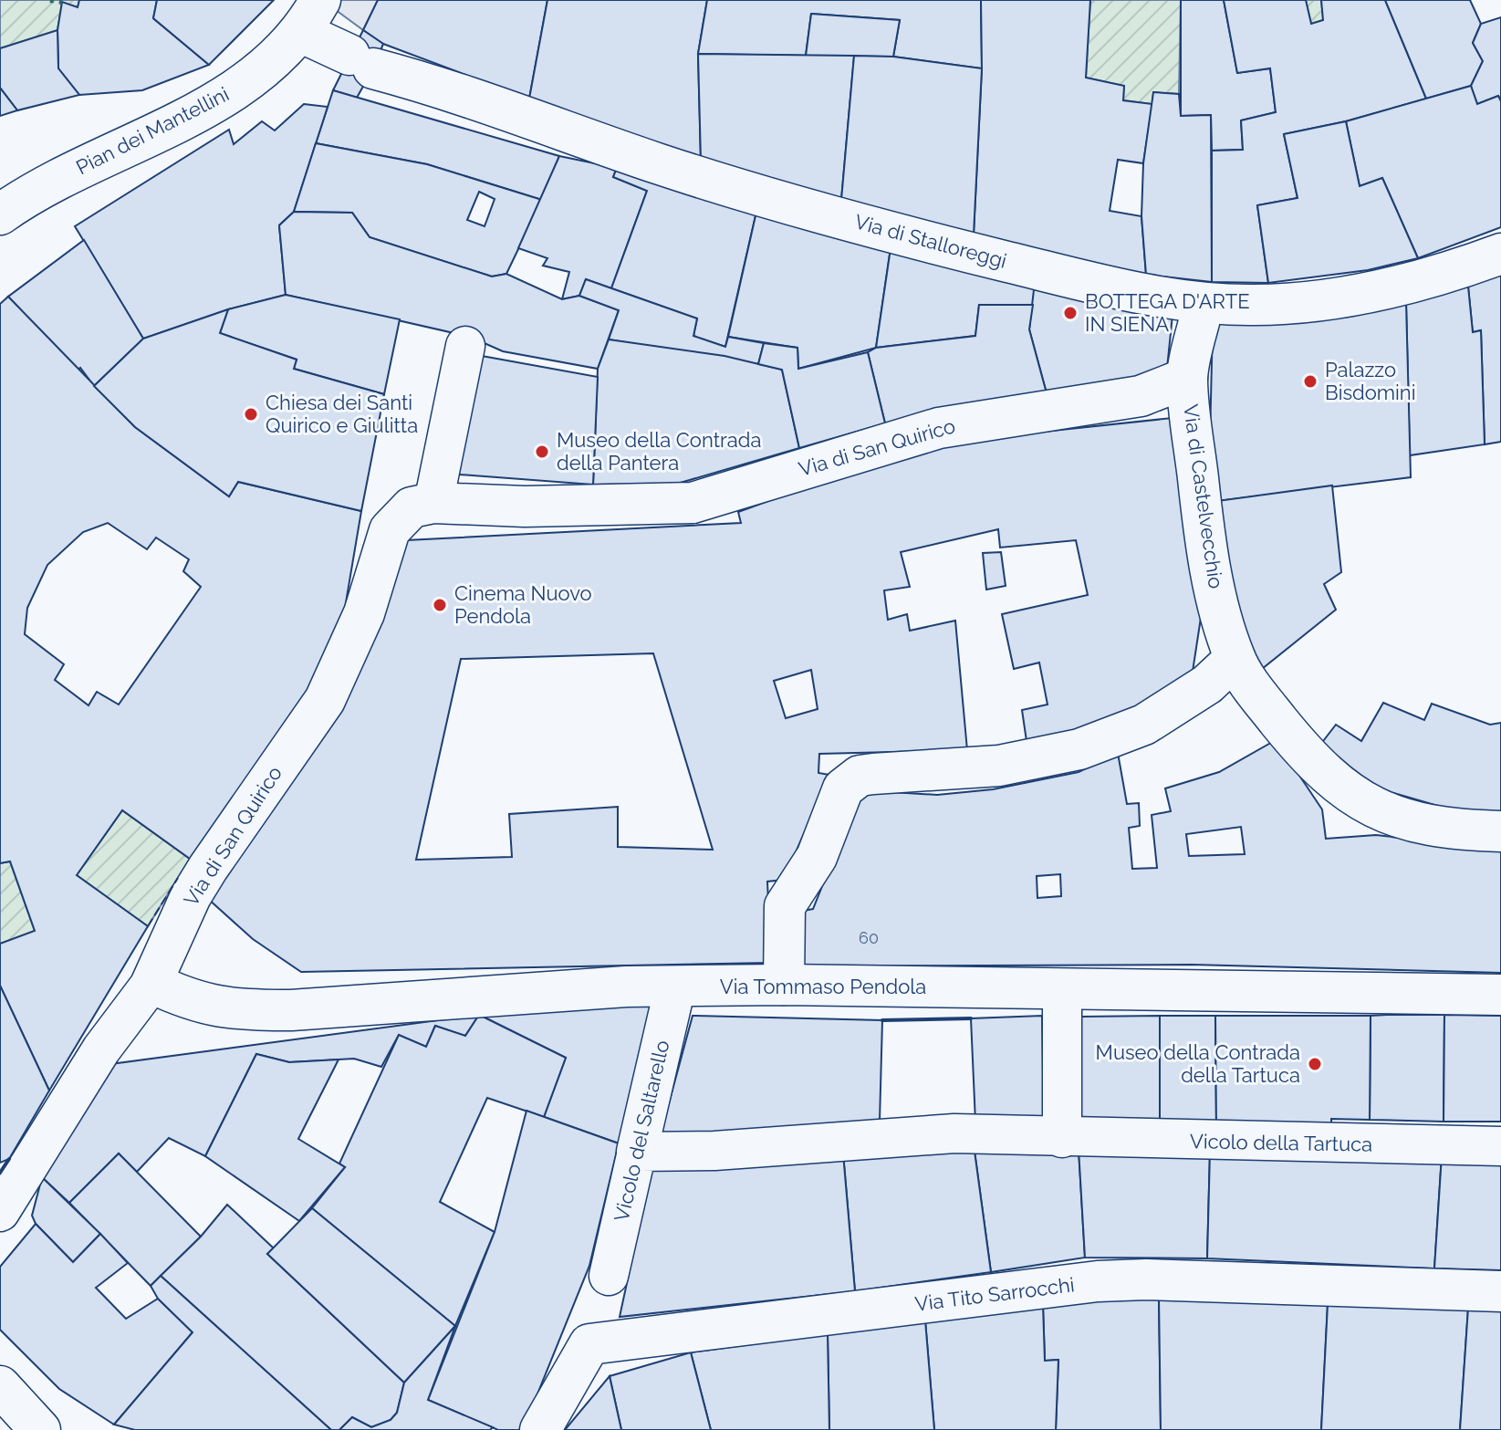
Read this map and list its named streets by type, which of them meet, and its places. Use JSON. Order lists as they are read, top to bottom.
{
  "streets": {
    "street": [
      "Pian dei Mantellini",
      "Via di Stalloreggi",
      "Via di San Quirico",
      "Via di Castelvecchio",
      "Via Tommaso Pendola",
      "Vicolo del Saltarello",
      "Vicolo della Tartuca",
      "Via Tito Sarrocchi"
    ]
  },
  "crossings": [
    ["Pian dei Mantellini", "Via di Stalloreggi"],
    ["Via di Stalloreggi", "Via di Castelvecchio"],
    ["Via di San Quirico", "Via di Castelvecchio"],
    ["Via di San Quirico", "Via Tommaso Pendola"],
    ["Via Tommaso Pendola", "Vicolo del Saltarello"],
    ["Vicolo del Saltarello", "Vicolo della Tartuca"]
  ],
  "places": [
    "BOTTEGA D'ARTE IN SIENA",
    "Palazzo Bisdomini",
    "Chiesa dei Santi Quirico e Giulitta",
    "Museo della Contrada della Pantera",
    "Cinema Nuovo Pendola",
    "Museo della Contrada della Tartuca"
  ],
  "house_numbers": ["60"]
}
